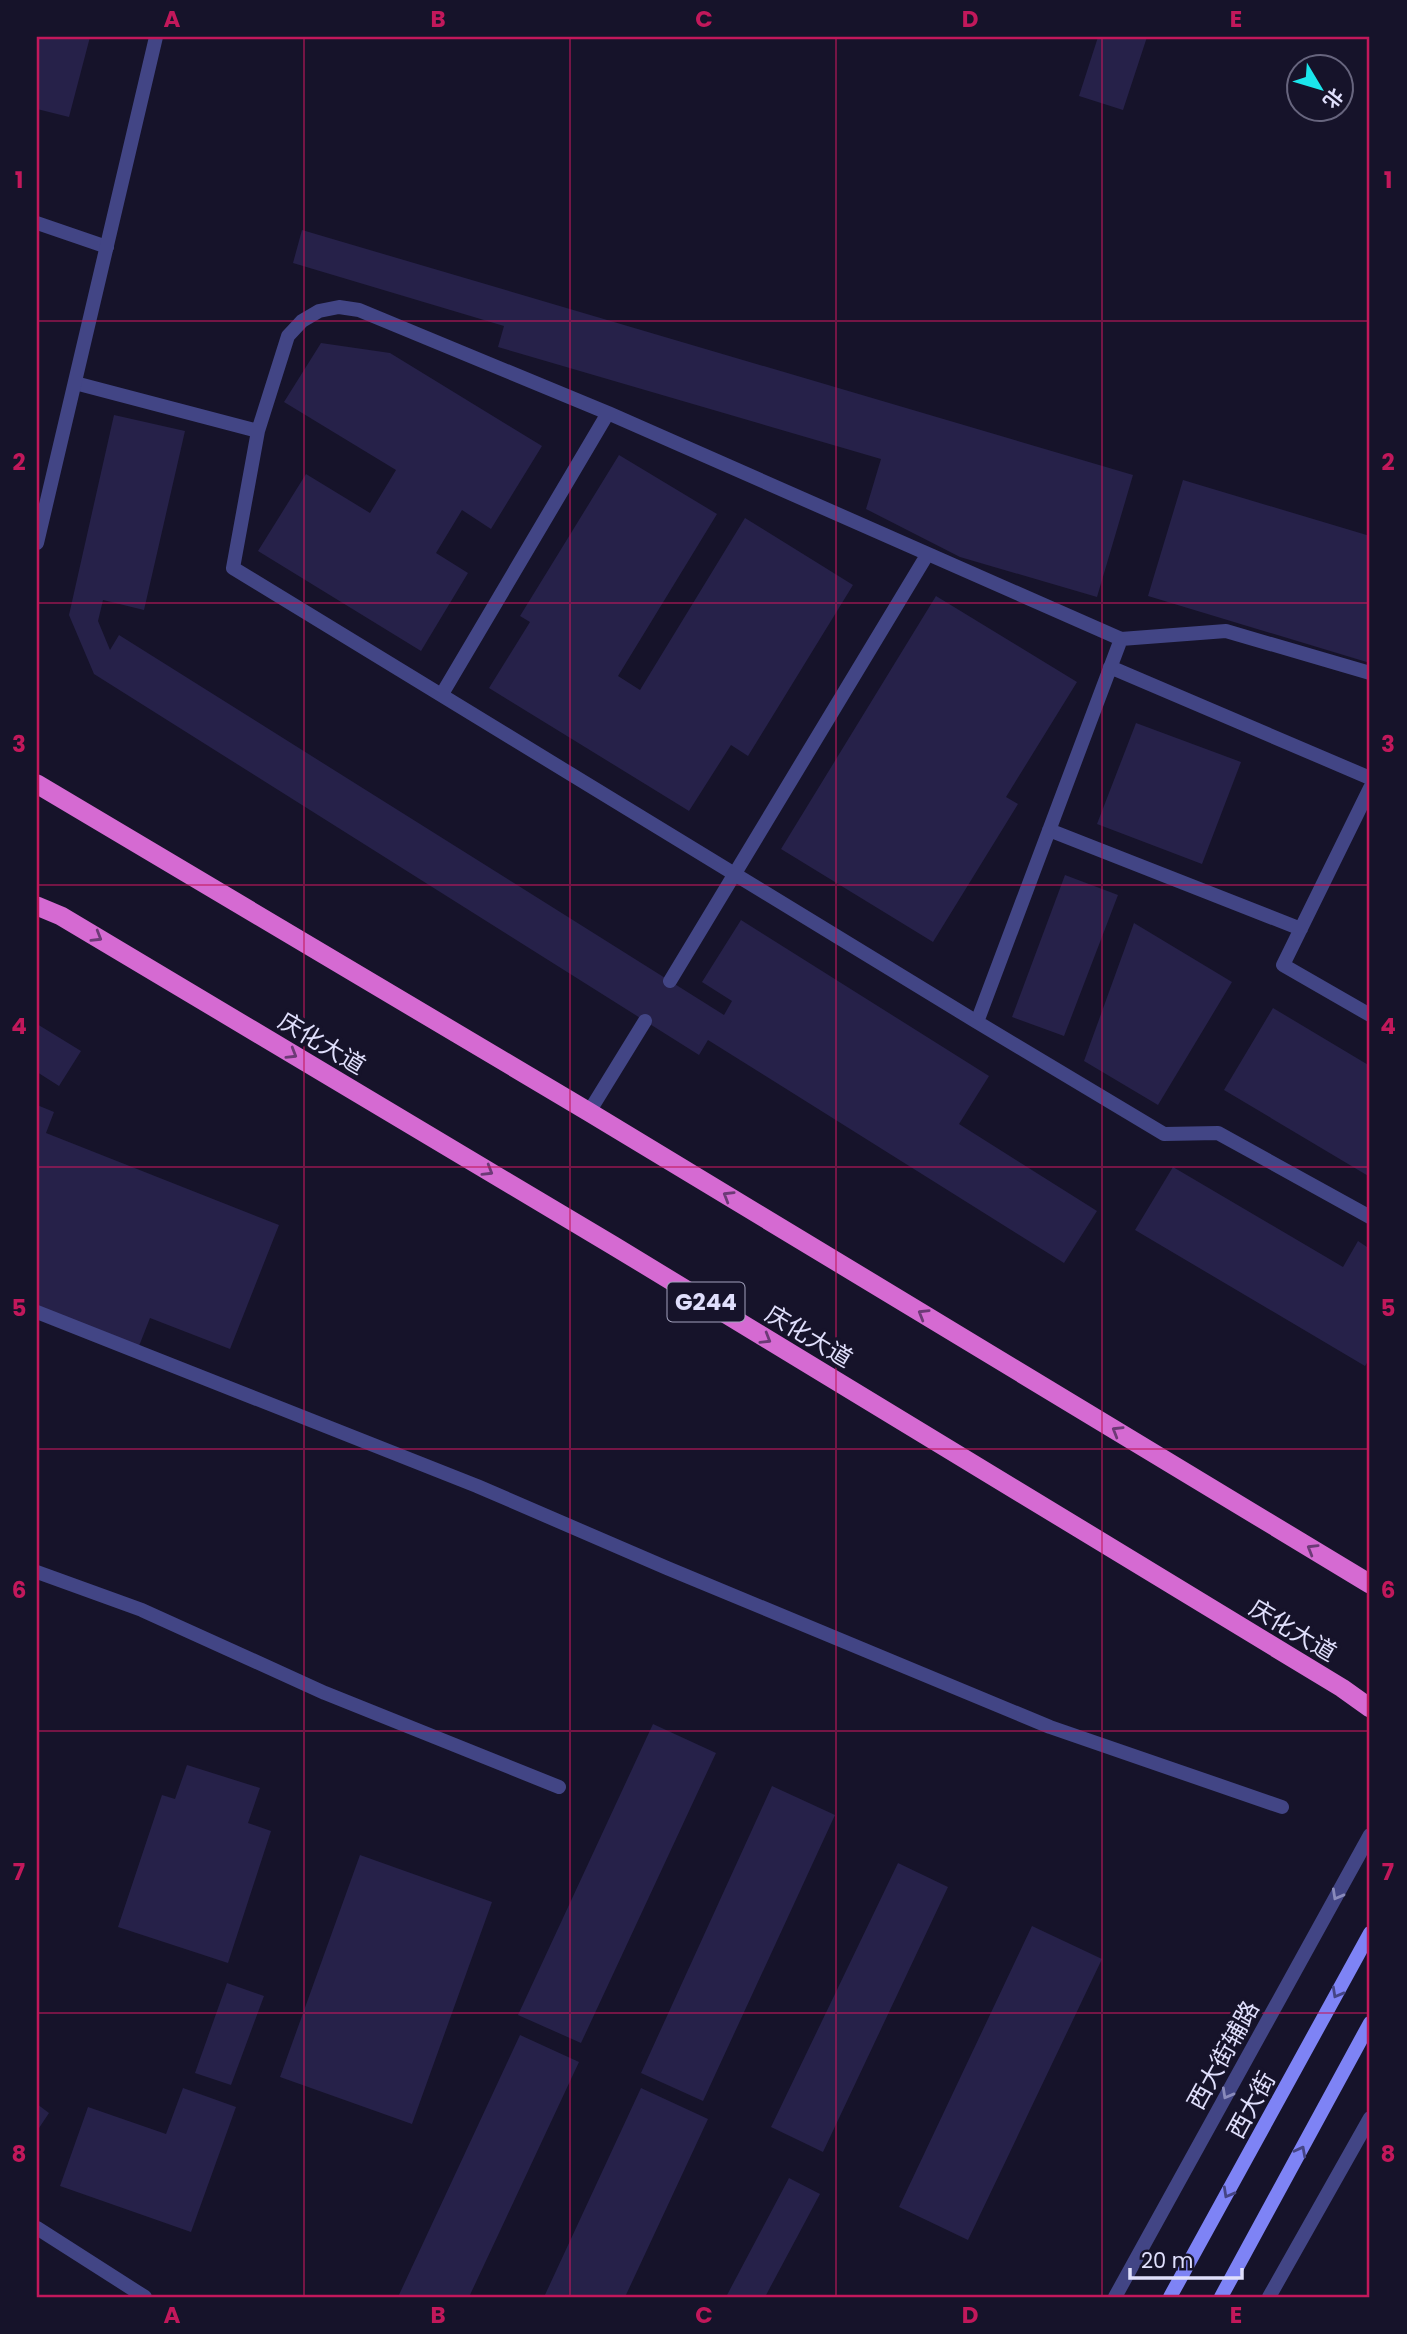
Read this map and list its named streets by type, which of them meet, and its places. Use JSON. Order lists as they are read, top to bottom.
{
  "streets": {
    "highway": ["庆化大道", "G244"],
    "main road": ["西大街"],
    "street": ["西大街辅路"]
  },
  "one_way": ["西大街辅路"],
  "scale_bar": "20 m",
  "north": "bottom right",
  "grid": {
    "columns": [
      "A",
      "B",
      "C",
      "D",
      "E"
    ],
    "rows": [
      "1",
      "2",
      "3",
      "4",
      "5",
      "6",
      "7",
      "8"
    ]
  }
}
